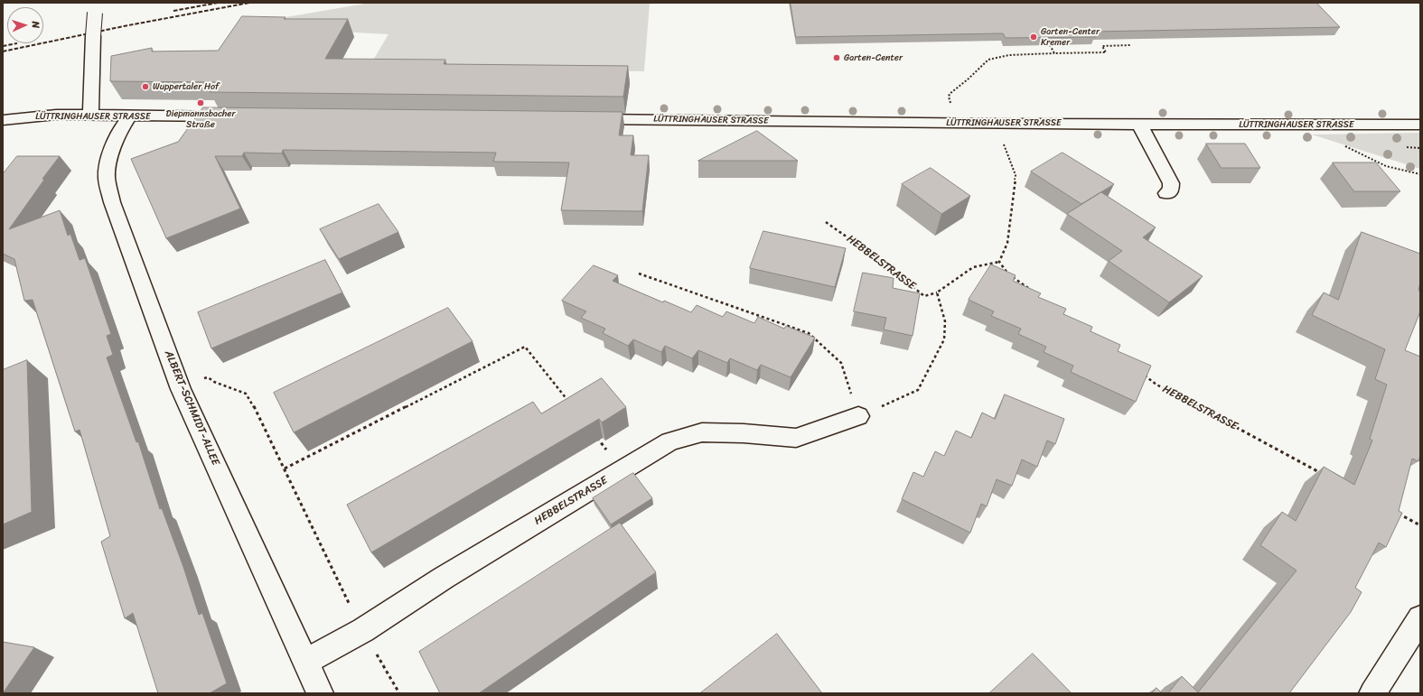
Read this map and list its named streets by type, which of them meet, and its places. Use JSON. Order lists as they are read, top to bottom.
{
  "streets": {
    "street": ["LÜTTRINGHAUSER STRASSE", "HEBBELSTRASSE", "ALBERT-SCHMIDT-ALLEE"]
  },
  "crossings": [
    ["LÜTTRINGHAUSER STRASSE", "ALBERT-SCHMIDT-ALLEE"],
    ["HEBBELSTRASSE", "ALBERT-SCHMIDT-ALLEE"]
  ],
  "places": [
    "Garten-Center Kremer",
    "Garten-Center",
    "Wuppertaler Hof",
    "Diepmannsbacher Straße"
  ],
  "north": "right"
}
